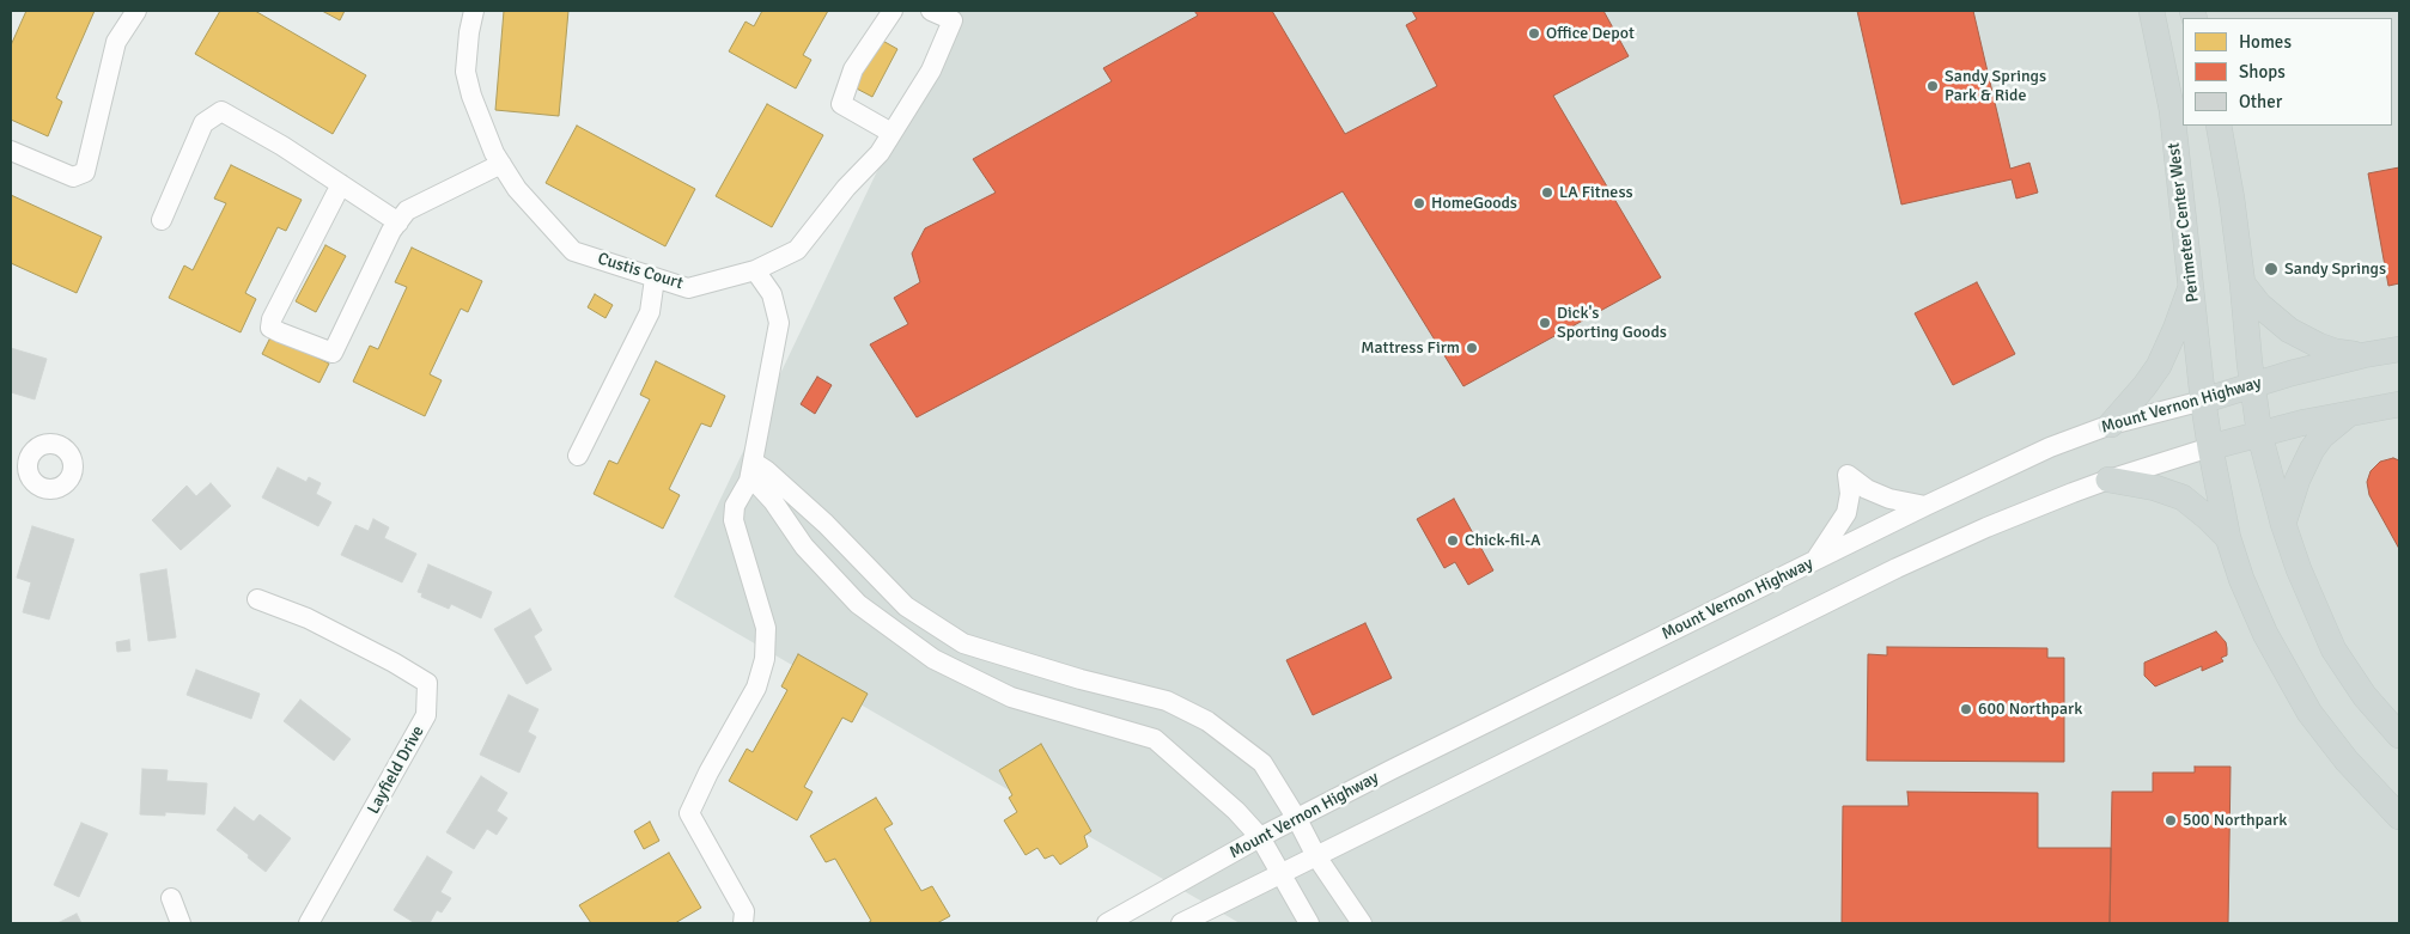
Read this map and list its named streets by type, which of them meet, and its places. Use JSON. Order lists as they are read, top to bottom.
{
  "streets": {
    "main road": ["Perimeter Center West", "Mount Vernon Highway"],
    "street": ["Custis Court", "Layfield Drive"]
  },
  "crossings": [
    ["Perimeter Center West", "Mount Vernon Highway"]
  ],
  "places": [
    "Office Depot",
    "Sandy Springs Park & Ride",
    "LA Fitness",
    "HomeGoods",
    "Sandy Springs",
    "Dick's Sporting Goods",
    "Mattress Firm",
    "Chick-fil-A",
    "600 Northpark",
    "500 Northpark"
  ],
  "legend": ["Homes", "Shops", "Other"]
}
